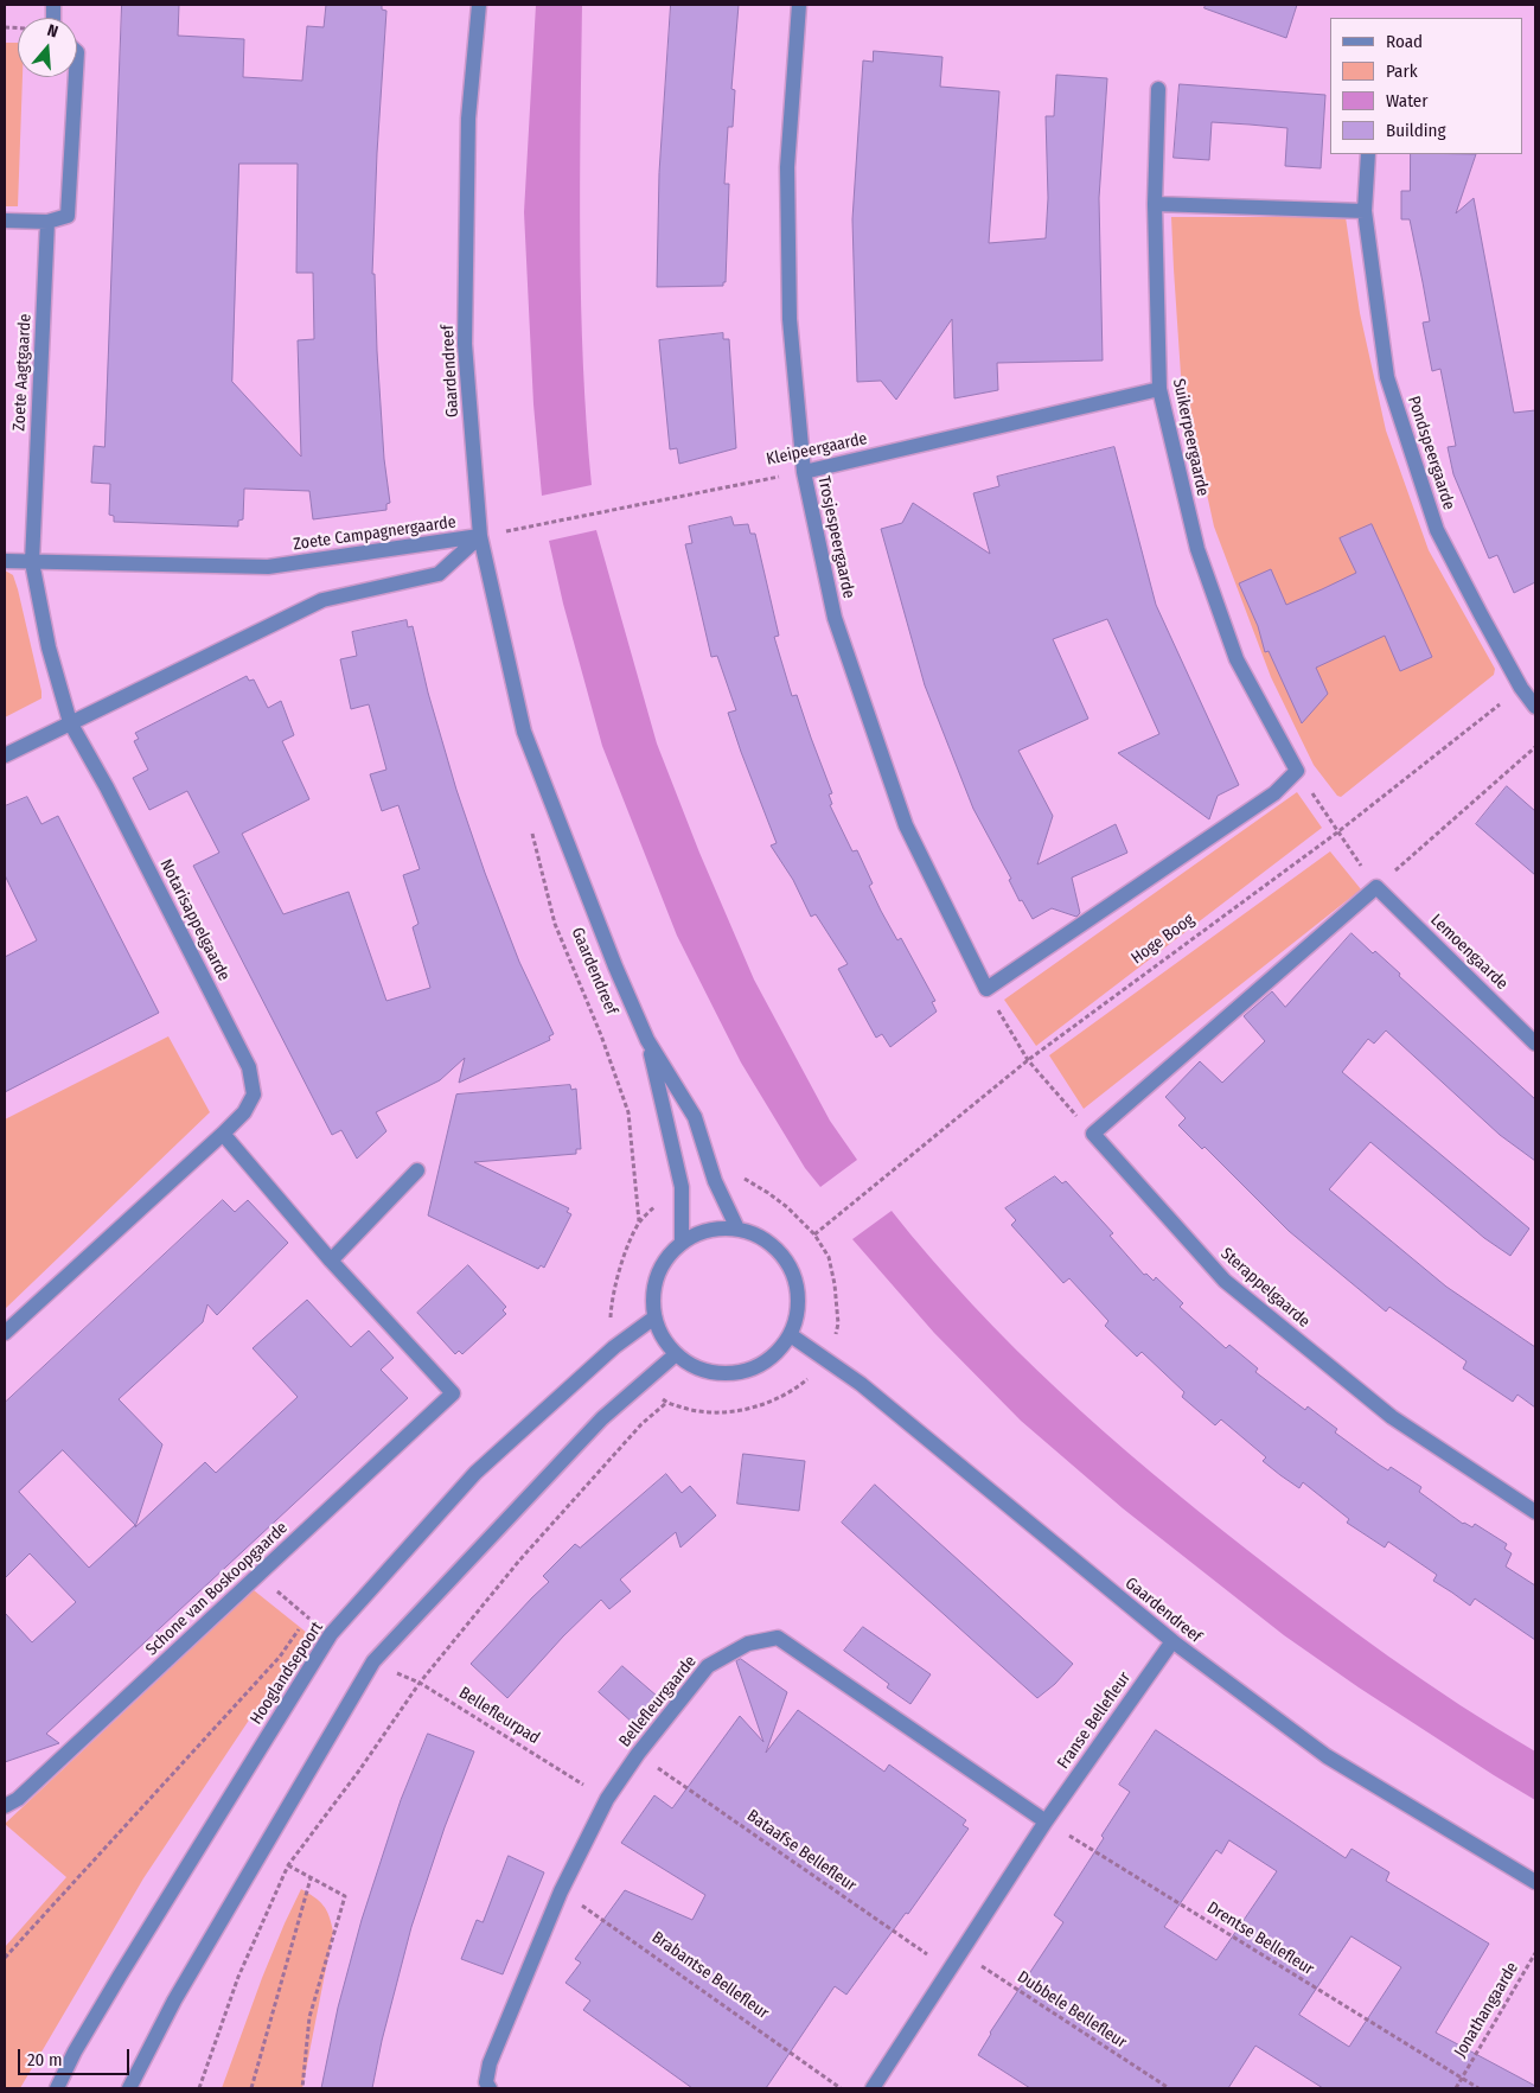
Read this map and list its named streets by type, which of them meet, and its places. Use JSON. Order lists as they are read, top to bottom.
{
  "streets": {
    "street": [
      "Gaardendreef",
      "Zoete Aagtgaarde",
      "Suikerpeergaarde",
      "Kleipeergaarde",
      "Pondspeergaarde",
      "Zoete Campagnergaarde",
      "Trosjespeergaarde",
      "Notarisappelgaarde",
      "Lemoengaarde",
      "Sterappelgaarde",
      "Schone van Boskoopgaarde",
      "Hooglandsepoort",
      "Bellefleurgaarde",
      "Franse Bellefleur"
    ],
    "path": [
      "Hoge Boog",
      "Bellefleurpad",
      "Bataafse Bellefleur",
      "Drentse Bellefleur",
      "Brabantse Bellefleur",
      "Dubbele Bellefleur",
      "Jonathangaarde"
    ]
  },
  "crossings": [
    ["Gaardendreef", "Kleipeergaarde"],
    ["Gaardendreef", "Zoete Campagnergaarde"],
    ["Gaardendreef", "Hooglandsepoort"],
    ["Gaardendreef", "Franse Bellefleur"],
    ["Zoete Aagtgaarde", "Zoete Campagnergaarde"],
    ["Zoete Aagtgaarde", "Notarisappelgaarde"],
    ["Suikerpeergaarde", "Kleipeergaarde"],
    ["Kleipeergaarde", "Zoete Campagnergaarde"],
    ["Kleipeergaarde", "Trosjespeergaarde"],
    ["Pondspeergaarde", "Hoge Boog"],
    ["Zoete Campagnergaarde", "Notarisappelgaarde"],
    ["Bellefleurgaarde", "Bellefleurpad"],
    ["Bellefleurgaarde", "Franse Bellefleur"],
    ["Bellefleurgaarde", "Bataafse Bellefleur"],
    ["Bellefleurgaarde", "Drentse Bellefleur"],
    ["Bellefleurgaarde", "Brabantse Bellefleur"],
    ["Franse Bellefleur", "Drentse Bellefleur"],
    ["Drentse Bellefleur", "Jonathangaarde"]
  ],
  "legend": [
    "Road",
    "Park",
    "Water",
    "Building"
  ],
  "scale_bar": "20 m",
  "north": "top"
}
